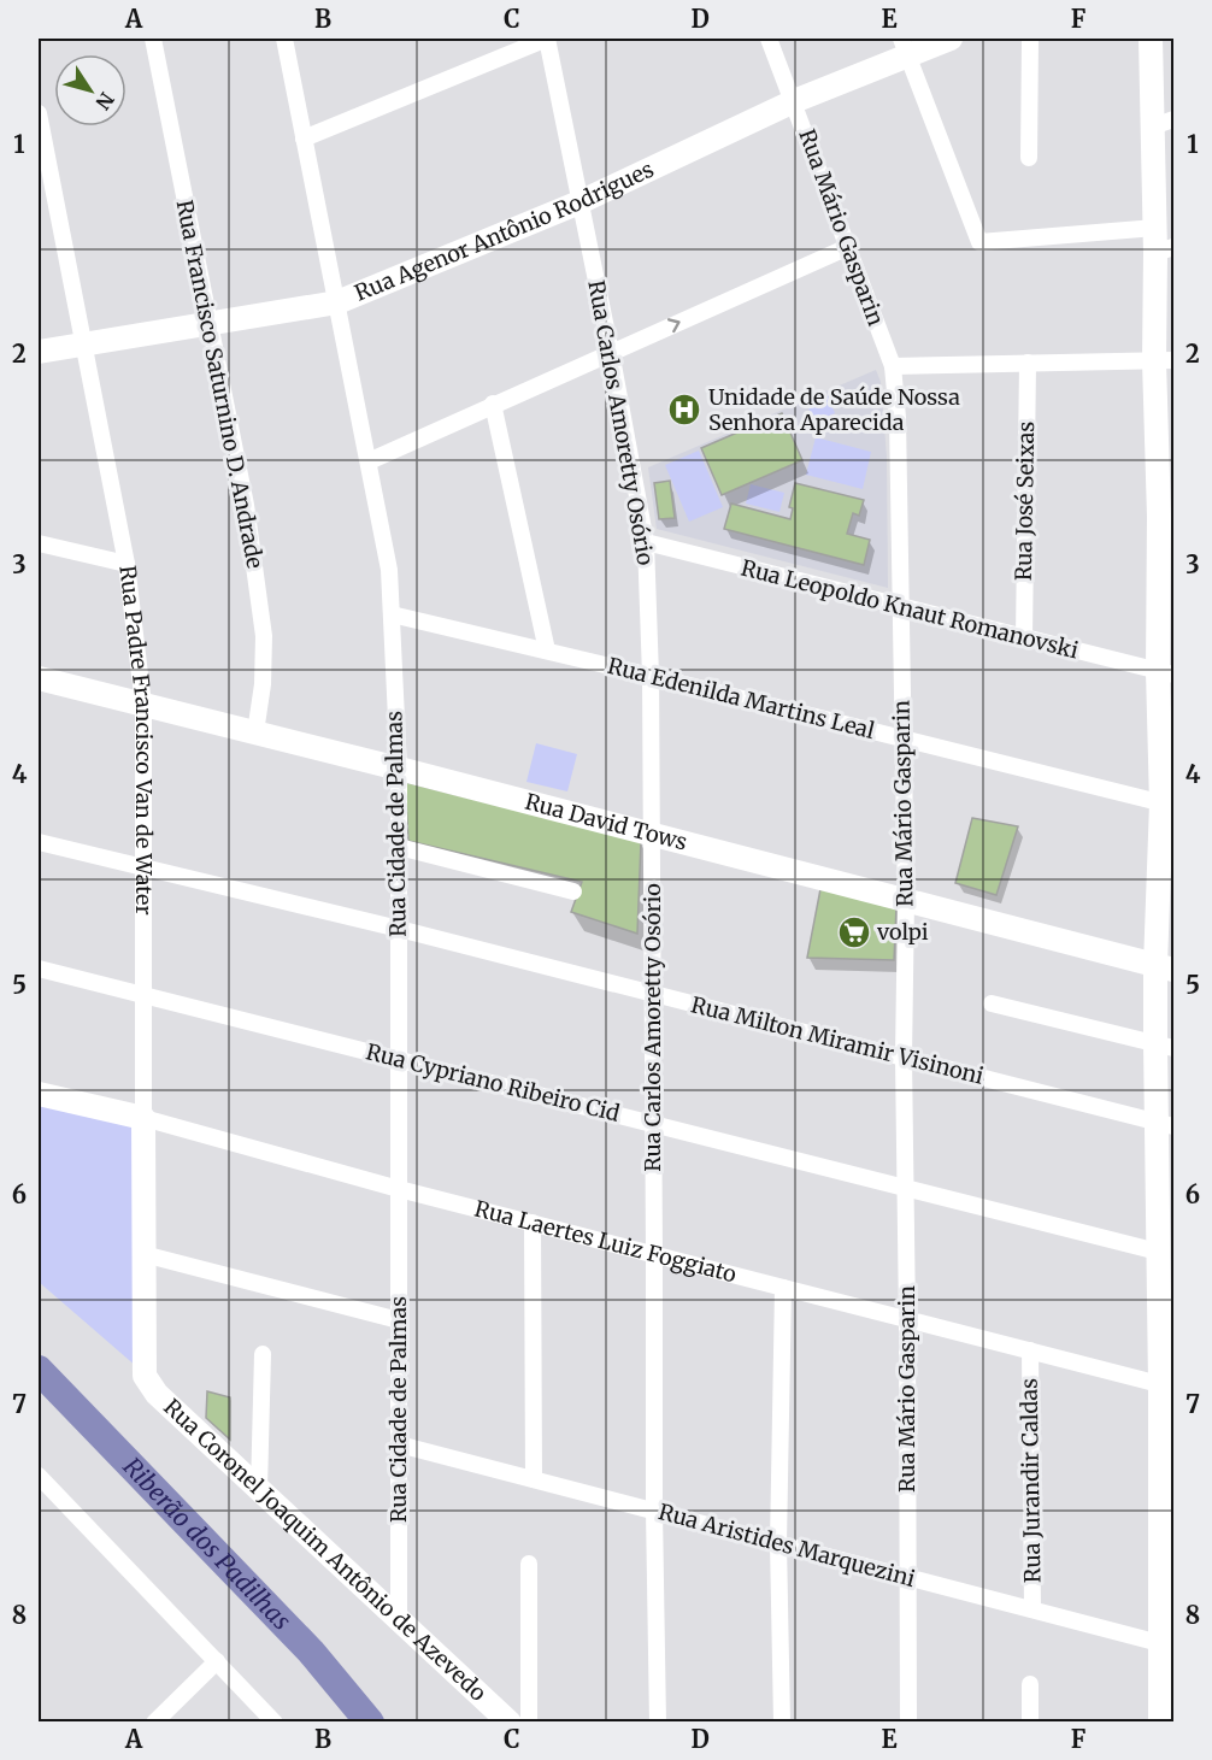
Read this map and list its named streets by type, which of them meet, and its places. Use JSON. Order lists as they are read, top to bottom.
{
  "streets": {
    "street": [
      "Rua Mário Gasparin",
      "Rua Agenor Antônio Rodrigues",
      "Rua Francisco Saturnino D. Andrade",
      "Rua Carlos Amoretty Osório",
      "Rua José Seixas",
      "Rua Leopoldo Knaut Romanovski",
      "Rua Edenilda Martins Leal",
      "Rua Padre Francisco Van de Water",
      "Rua David Tows",
      "Rua Cidade de Palmas",
      "Rua Milton Miramir Visinoni",
      "Rua Cypriano Ribeiro Cid",
      "Rua Laertes Luiz Foggiato",
      "Rua Jurandir Caldas",
      "Rua Aristides Marquezini",
      "Rua Coronel Joaquim Antônio de Azevedo"
    ]
  },
  "crossings": [
    ["Rua Mário Gasparin", "Rua Agenor Antônio Rodrigues"],
    ["Rua Mário Gasparin", "Rua Leopoldo Knaut Romanovski"],
    ["Rua Mário Gasparin", "Rua Edenilda Martins Leal"],
    ["Rua Mário Gasparin", "Rua David Tows"],
    ["Rua Mário Gasparin", "Rua Milton Miramir Visinoni"],
    ["Rua Mário Gasparin", "Rua Cypriano Ribeiro Cid"],
    ["Rua Mário Gasparin", "Rua Laertes Luiz Foggiato"],
    ["Rua Mário Gasparin", "Rua Aristides Marquezini"],
    ["Rua Agenor Antônio Rodrigues", "Rua Francisco Saturnino D. Andrade"],
    ["Rua Agenor Antônio Rodrigues", "Rua Carlos Amoretty Osório"],
    ["Rua Agenor Antônio Rodrigues", "Rua Padre Francisco Van de Water"],
    ["Rua Agenor Antônio Rodrigues", "Rua Cidade de Palmas"],
    ["Rua Francisco Saturnino D. Andrade", "Rua David Tows"],
    ["Rua Carlos Amoretty Osório", "Rua Leopoldo Knaut Romanovski"],
    ["Rua Carlos Amoretty Osório", "Rua Edenilda Martins Leal"],
    ["Rua Carlos Amoretty Osório", "Rua David Tows"],
    ["Rua Carlos Amoretty Osório", "Rua Milton Miramir Visinoni"],
    ["Rua Carlos Amoretty Osório", "Rua Cypriano Ribeiro Cid"],
    ["Rua Carlos Amoretty Osório", "Rua Laertes Luiz Foggiato"],
    ["Rua Carlos Amoretty Osório", "Rua Aristides Marquezini"],
    ["Rua José Seixas", "Rua Leopoldo Knaut Romanovski"],
    ["Rua Edenilda Martins Leal", "Rua Cidade de Palmas"],
    ["Rua Padre Francisco Van de Water", "Rua David Tows"],
    ["Rua Padre Francisco Van de Water", "Rua Milton Miramir Visinoni"],
    ["Rua Padre Francisco Van de Water", "Rua Cypriano Ribeiro Cid"],
    ["Rua Padre Francisco Van de Water", "Rua Laertes Luiz Foggiato"],
    ["Rua Padre Francisco Van de Water", "Rua Coronel Joaquim Antônio de Azevedo"],
    ["Rua David Tows", "Rua Cidade de Palmas"],
    ["Rua Cidade de Palmas", "Rua Milton Miramir Visinoni"],
    ["Rua Cidade de Palmas", "Rua Cypriano Ribeiro Cid"],
    ["Rua Cidade de Palmas", "Rua Laertes Luiz Foggiato"],
    ["Rua Cidade de Palmas", "Rua Aristides Marquezini"],
    ["Rua Cidade de Palmas", "Rua Coronel Joaquim Antônio de Azevedo"],
    ["Rua Laertes Luiz Foggiato", "Rua Jurandir Caldas"],
    ["Rua Jurandir Caldas", "Rua Aristides Marquezini"]
  ],
  "water": ["Riberão dos Padilhas"],
  "places": {
    "hospital": ["Unidade de Saúde Nossa Senhora Aparecida"],
    "supermarket": ["volpi"]
  },
  "north": "bottom right",
  "grid": {
    "columns": [
      "A",
      "B",
      "C",
      "D",
      "E",
      "F"
    ],
    "rows": [
      "1",
      "2",
      "3",
      "4",
      "5",
      "6",
      "7",
      "8"
    ]
  }
}
